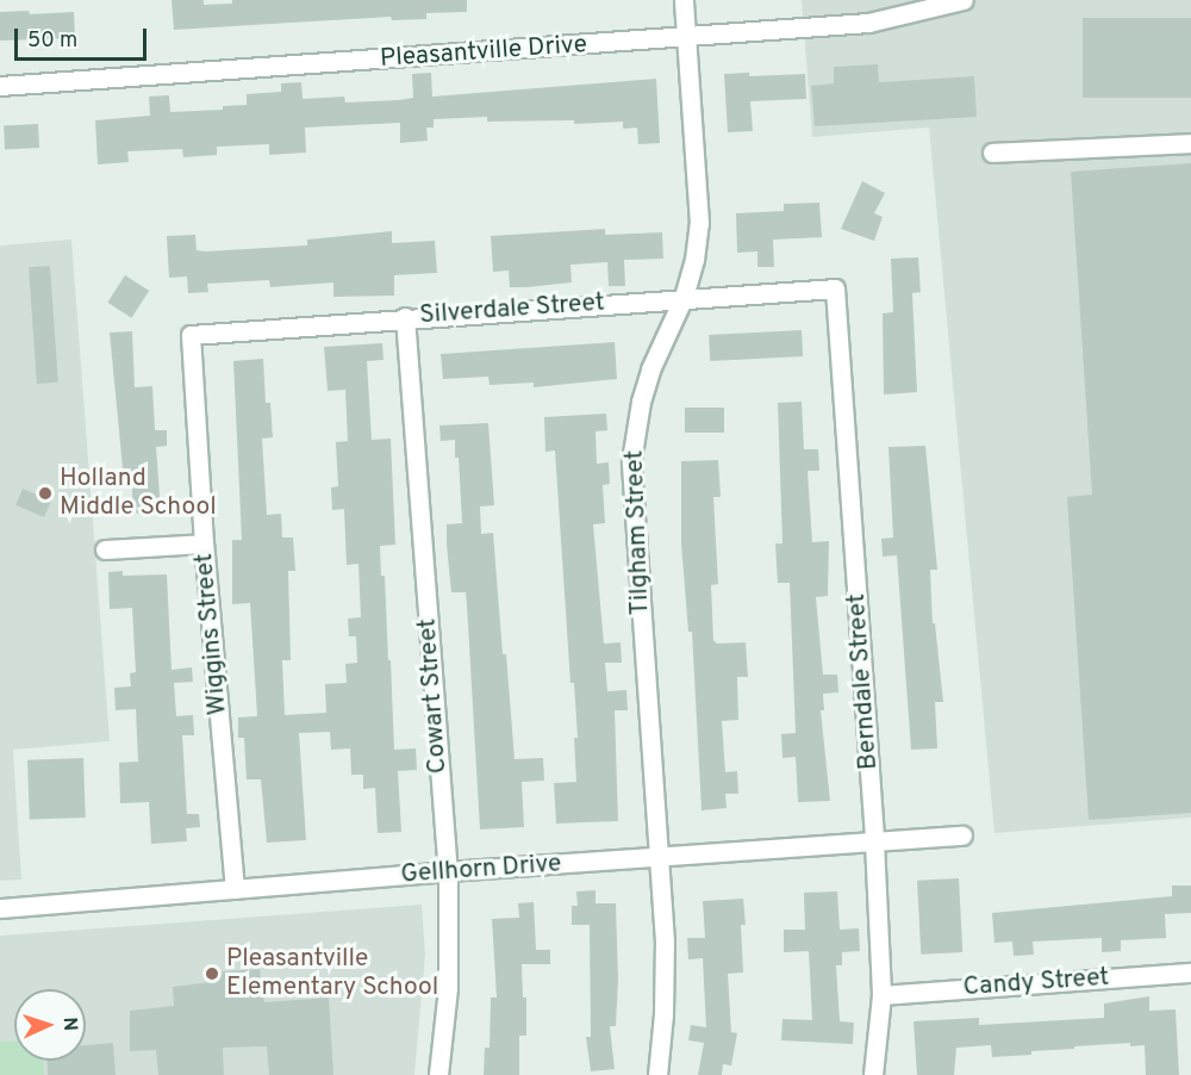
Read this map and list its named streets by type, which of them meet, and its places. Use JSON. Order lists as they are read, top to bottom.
{
  "streets": {
    "street": [
      "Pleasantville Drive",
      "Silverdale Street",
      "Tilgham Street",
      "Wiggins Street",
      "Berndale Street",
      "Cowart Street",
      "Gellhorn Drive",
      "Candy Street"
    ]
  },
  "crossings": [
    ["Pleasantville Drive", "Tilgham Street"],
    ["Silverdale Street", "Tilgham Street"],
    ["Silverdale Street", "Wiggins Street"],
    ["Silverdale Street", "Berndale Street"],
    ["Silverdale Street", "Cowart Street"],
    ["Tilgham Street", "Gellhorn Drive"],
    ["Wiggins Street", "Gellhorn Drive"],
    ["Berndale Street", "Gellhorn Drive"],
    ["Berndale Street", "Candy Street"],
    ["Cowart Street", "Gellhorn Drive"]
  ],
  "places": ["Holland Middle School", "Pleasantville Elementary School"],
  "scale_bar": "50 m",
  "north": "right"
}
